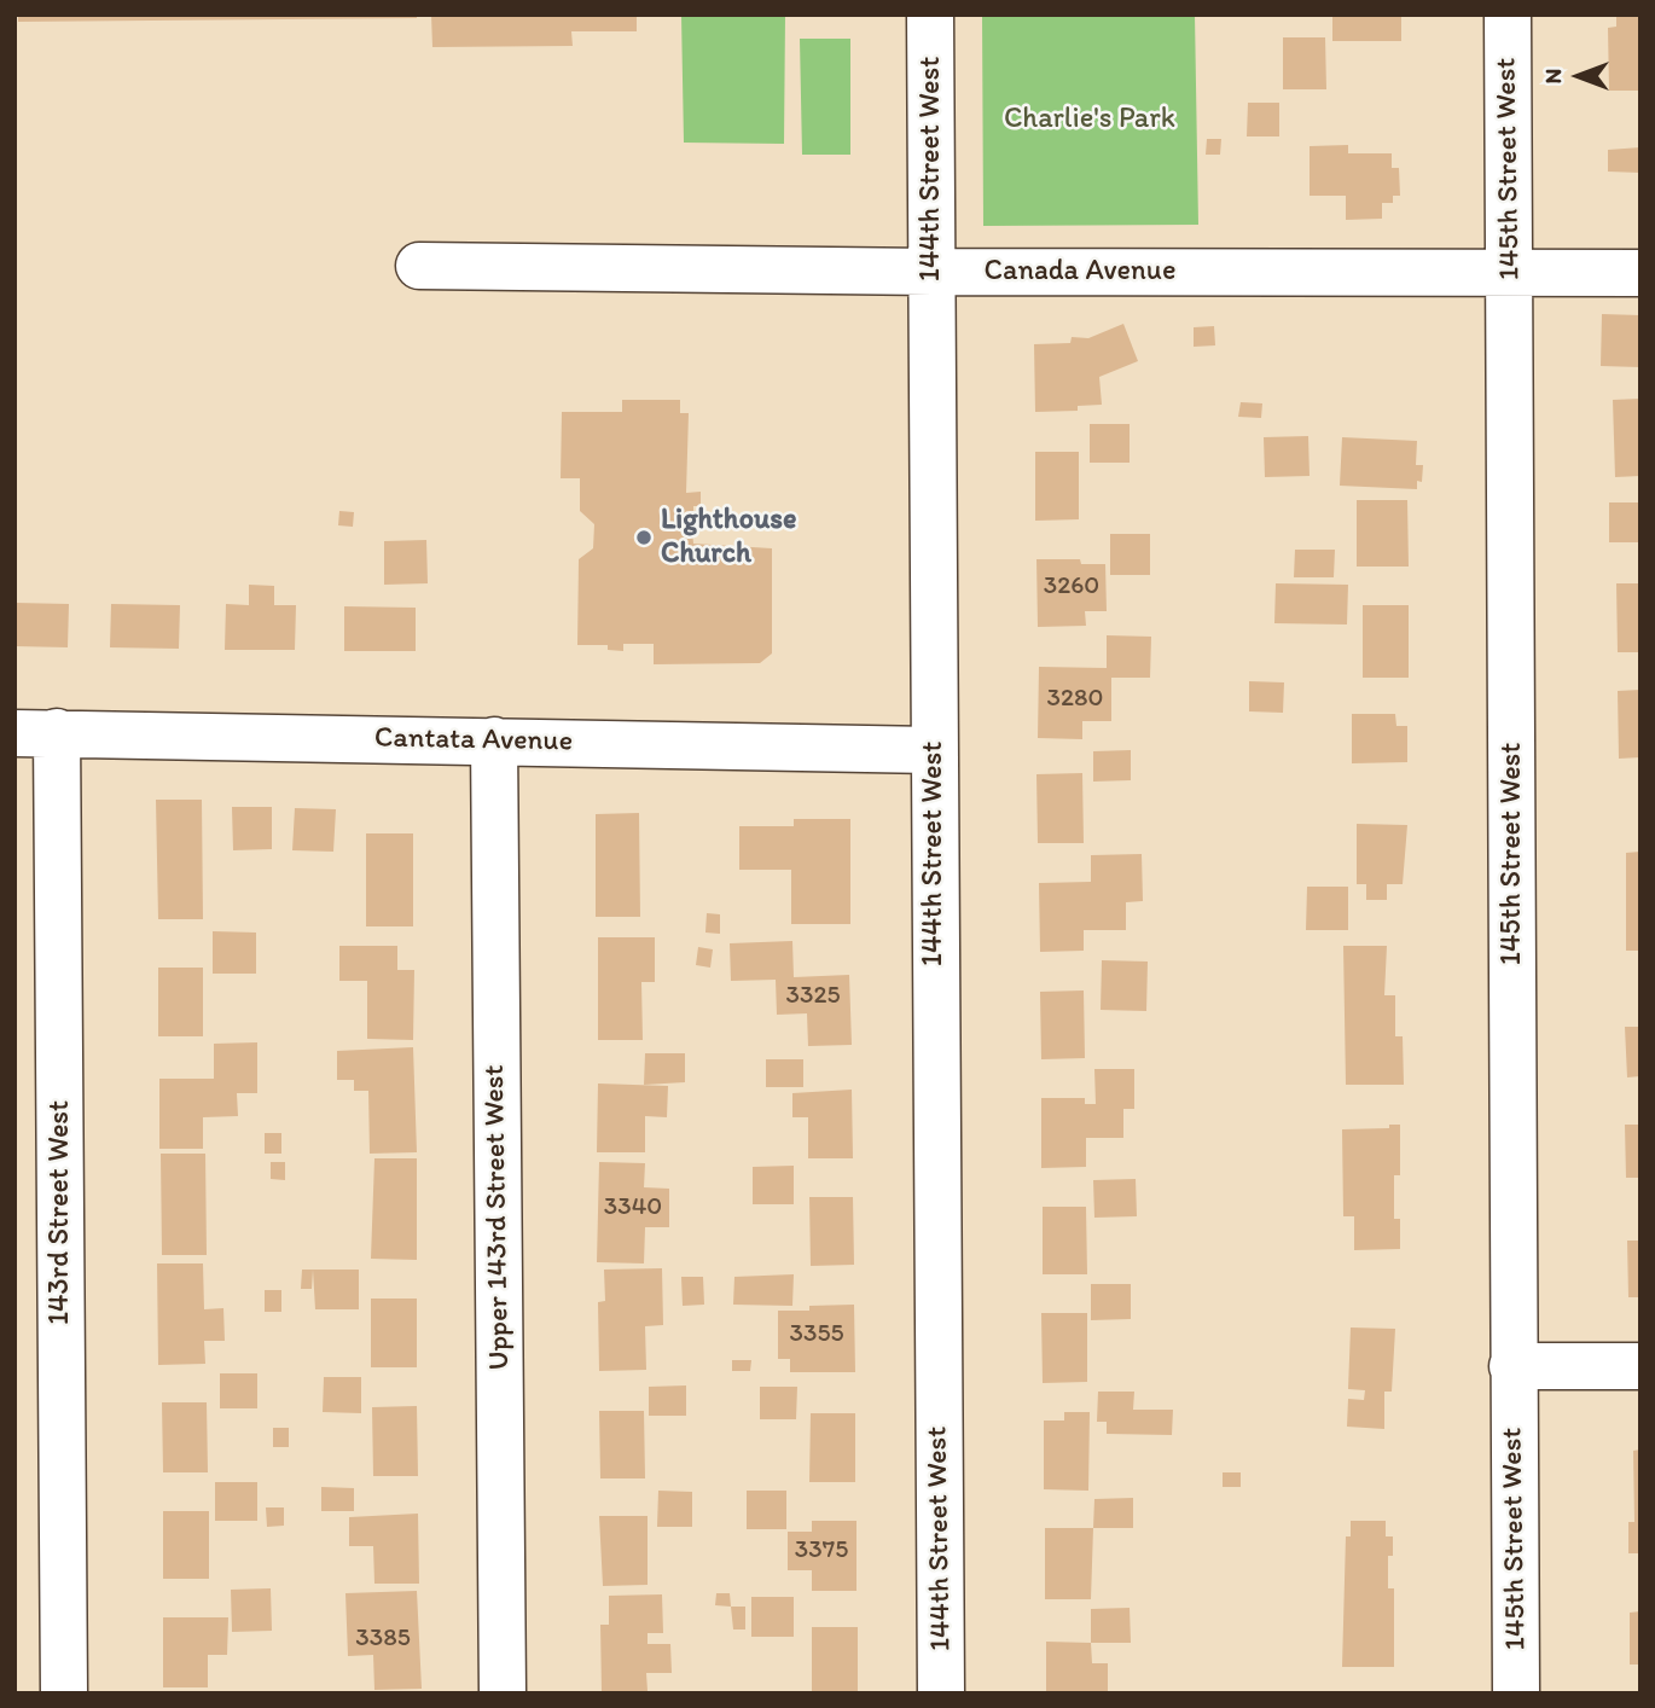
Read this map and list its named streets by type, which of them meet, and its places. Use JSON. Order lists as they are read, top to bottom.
{
  "streets": {
    "street": [
      "144th Street West",
      "145th Street West",
      "Canada Avenue",
      "Cantata Avenue",
      "143rd Street West",
      "Upper 143rd Street West"
    ]
  },
  "crossings": [
    ["144th Street West", "Canada Avenue"],
    ["144th Street West", "Cantata Avenue"],
    ["145th Street West", "Canada Avenue"],
    ["Cantata Avenue", "143rd Street West"],
    ["Cantata Avenue", "Upper 143rd Street West"]
  ],
  "parks": ["Charlie's Park"],
  "places": ["Lighthouse Church"],
  "house_numbers": [
    "3260",
    "3280",
    "3325",
    "3340",
    "3355",
    "3375",
    "3385"
  ],
  "north": "left"
}
